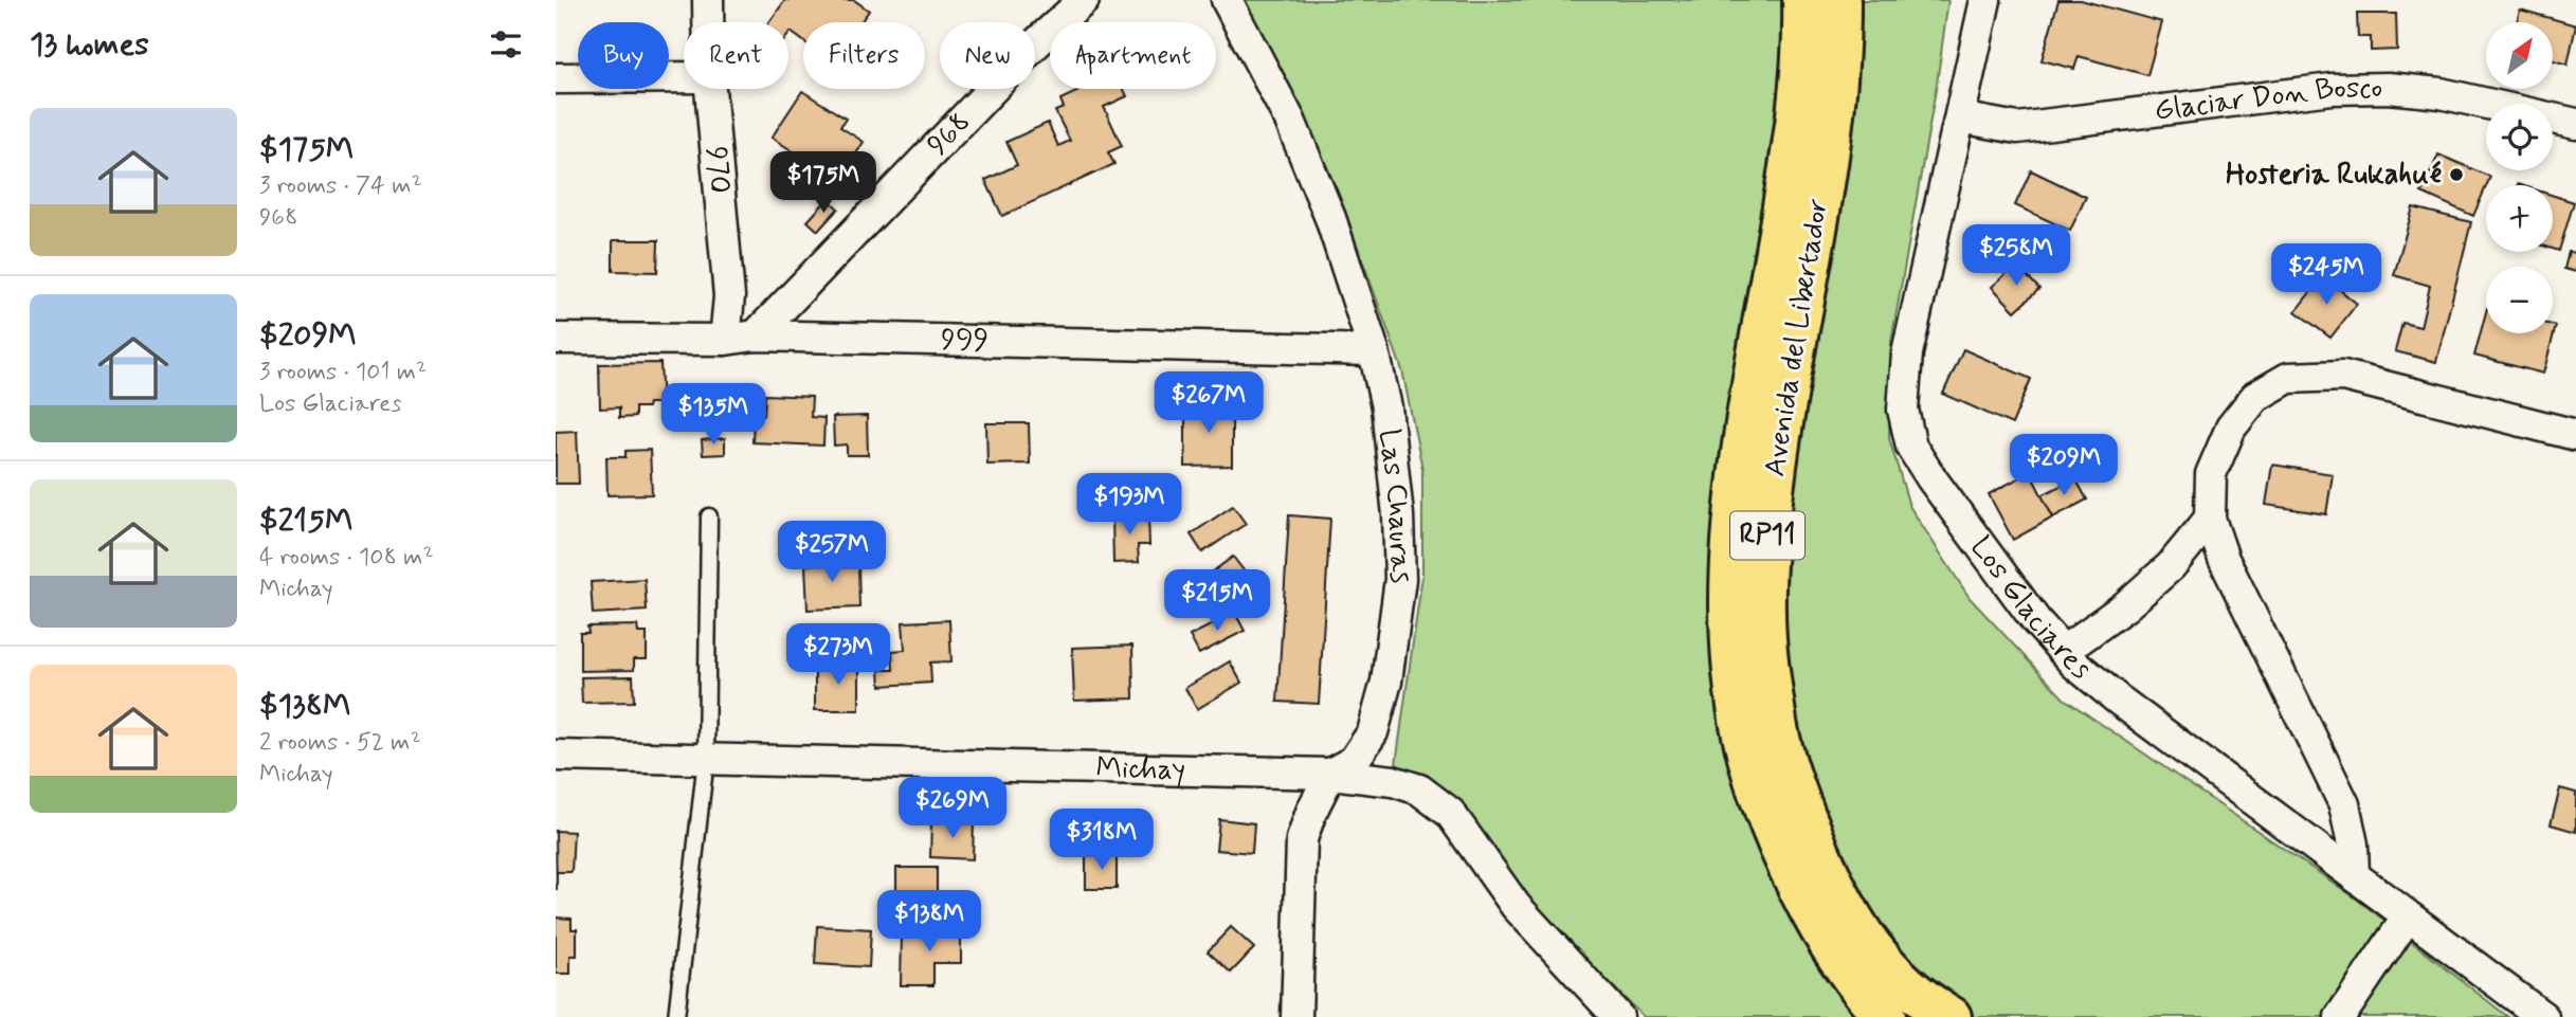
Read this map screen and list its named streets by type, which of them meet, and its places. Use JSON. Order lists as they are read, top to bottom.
{
  "streets": {
    "main road": ["Avenida del Libertador", "RP11"],
    "street": [
      "Glaciar Don Bosco",
      "968",
      "970",
      "999",
      "Las Chauras",
      "Los Glaciares",
      "Michay"
    ]
  },
  "crossings": [
    ["Glaciar Don Bosco", "Los Glaciares"],
    ["968", "999"],
    ["970", "999"],
    ["999", "Las Chauras"],
    ["Las Chauras", "Michay"]
  ],
  "places": ["Hosteria Rukahué"],
  "north": "top right",
  "page": {
    "heading": "13 homes",
    "map_buttons": ["+", "−"],
    "chip": [
      "Buy",
      "Rent",
      "Filters",
      "New",
      "Apartment"
    ],
    "list": [
      {
        "name": "$175M",
        "note": "3 rooms · 74 m² · 968"
      },
      {
        "name": "$209M",
        "note": "3 rooms · 101 m² · Los Glaciares"
      },
      {
        "name": "$215M",
        "note": "4 rooms · 108 m² · Michay"
      },
      {
        "name": "$138M",
        "note": "2 rooms · 52 m² · Michay"
      }
    ],
    "price": [
      "$175M",
      "$258M",
      "$245M",
      "$267M",
      "$135M",
      "$209M",
      "$193M",
      "$257M",
      "$215M",
      "$273M",
      "$269M",
      "$318M",
      "$138M"
    ]
  }
}
